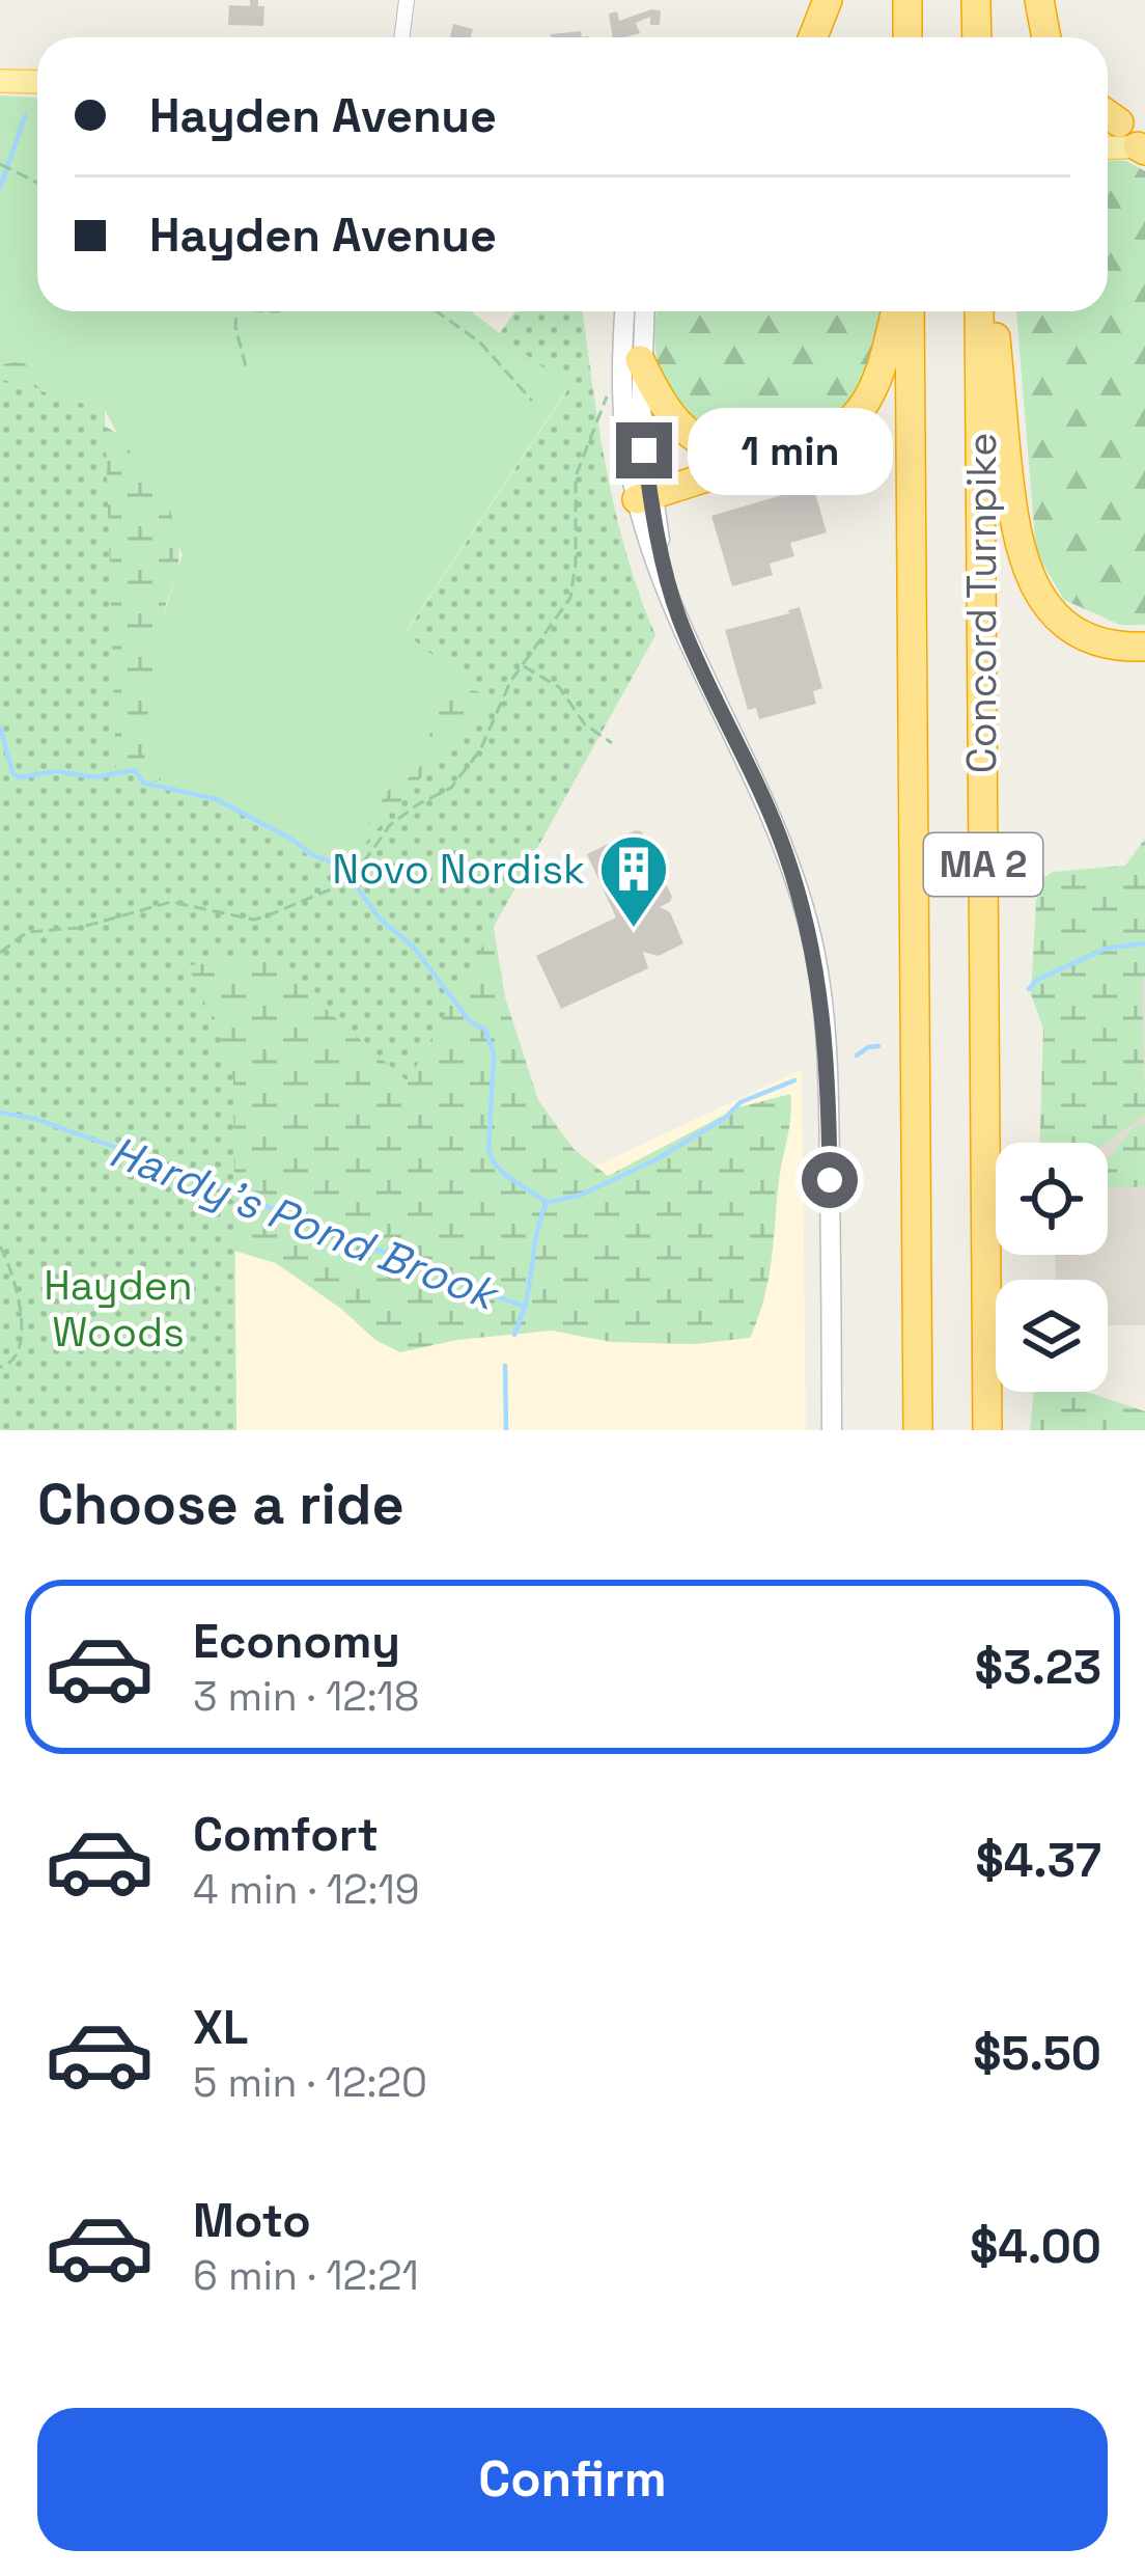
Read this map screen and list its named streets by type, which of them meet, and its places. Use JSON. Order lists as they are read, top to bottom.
{
  "streets": {
    "highway": ["Concord Turnpike", "MA 2"]
  },
  "water": ["Hardy's Pond Brook"],
  "parks": ["Hayden Woods"],
  "places": {
    "building": ["Novo Nordisk"]
  },
  "page": {
    "banner": ["Hayden Avenue", "Hayden Avenue"],
    "bubble": "1 min",
    "heading": "Choose a ride",
    "list": [
      {
        "name": "Economy",
        "note": "3 min · 12:18",
        "value": "$3.23"
      },
      {
        "name": "Comfort",
        "note": "4 min · 12:19",
        "value": "$4.37"
      },
      {
        "name": "XL",
        "note": "5 min · 12:20",
        "value": "$5.50"
      },
      {
        "name": "Moto",
        "note": "6 min · 12:21",
        "value": "$4.00"
      }
    ],
    "buttons": "Confirm"
  }
}
